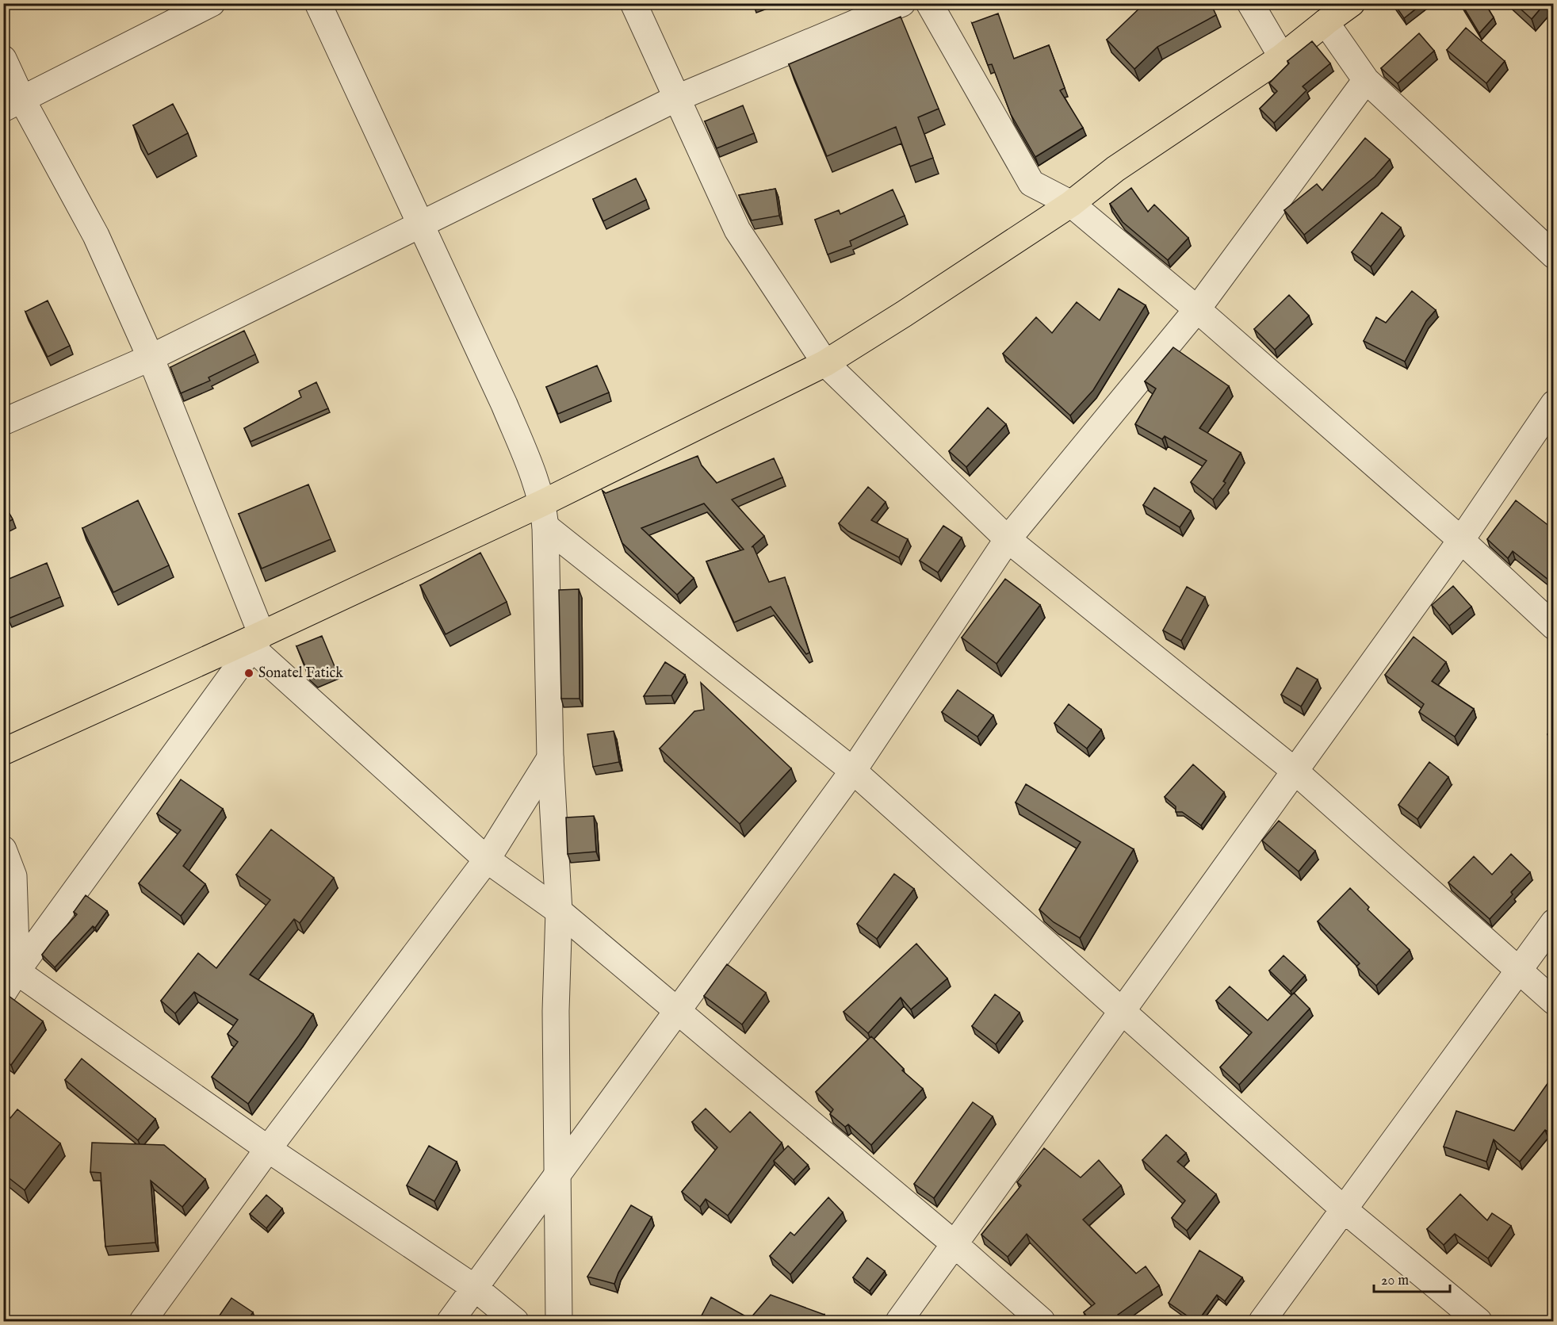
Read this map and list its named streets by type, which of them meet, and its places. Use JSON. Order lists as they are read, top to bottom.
{
  "places": ["Sonatel Fatick"],
  "scale_bar": "20 m"
}
